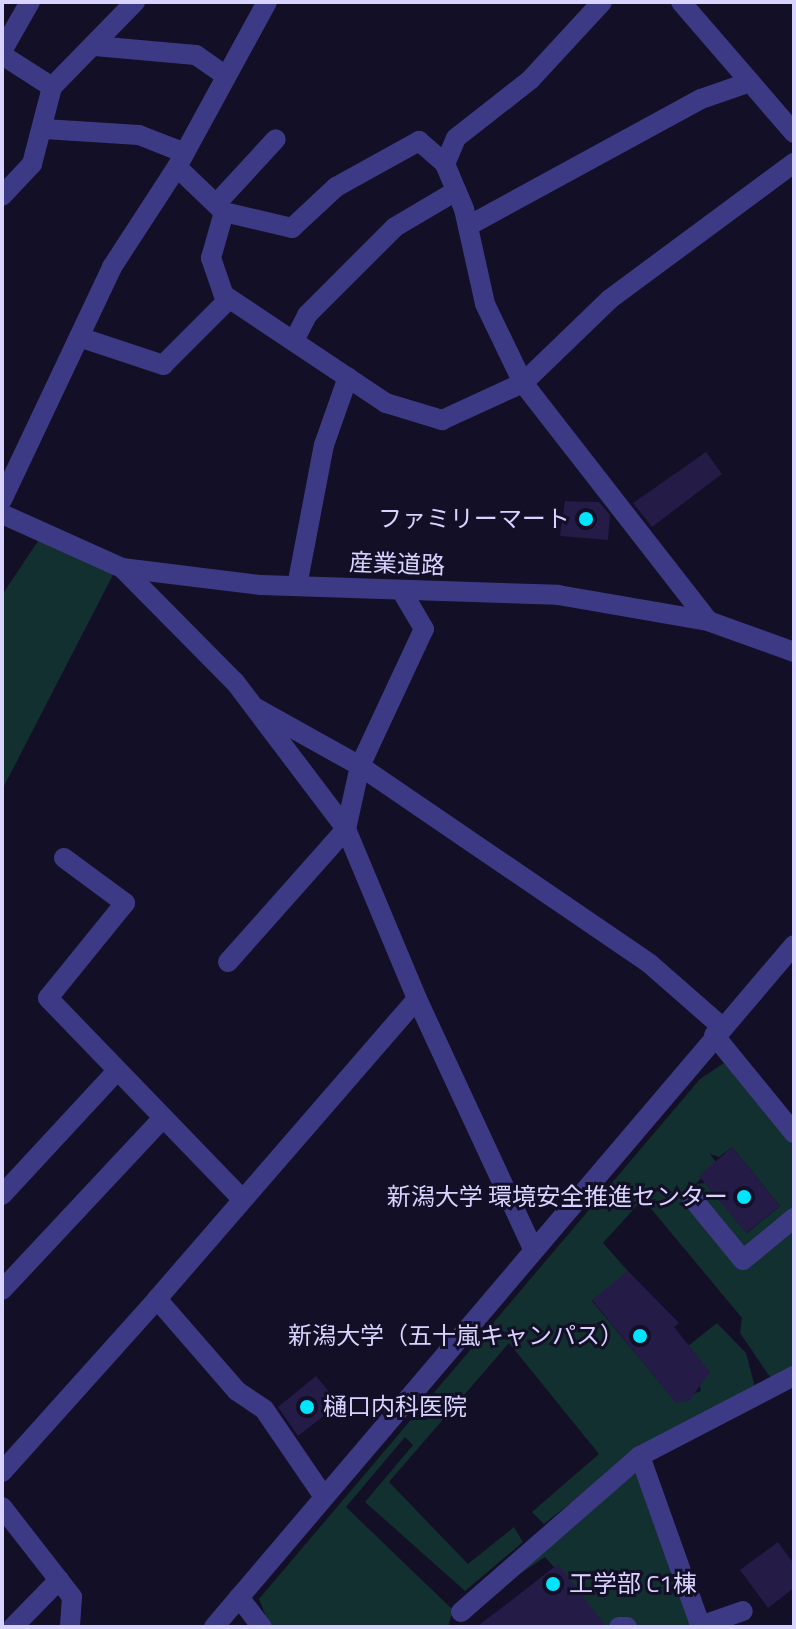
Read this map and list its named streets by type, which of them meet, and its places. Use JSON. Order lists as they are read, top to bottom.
{
  "streets": {
    "street": ["産業道路"]
  },
  "places": [
    "ファミリーマート",
    "新潟大学 環境安全推進センター",
    "新潟大学（五十嵐キャンパス）",
    "樋口内科医院",
    "工学部 C1棟"
  ]
}
